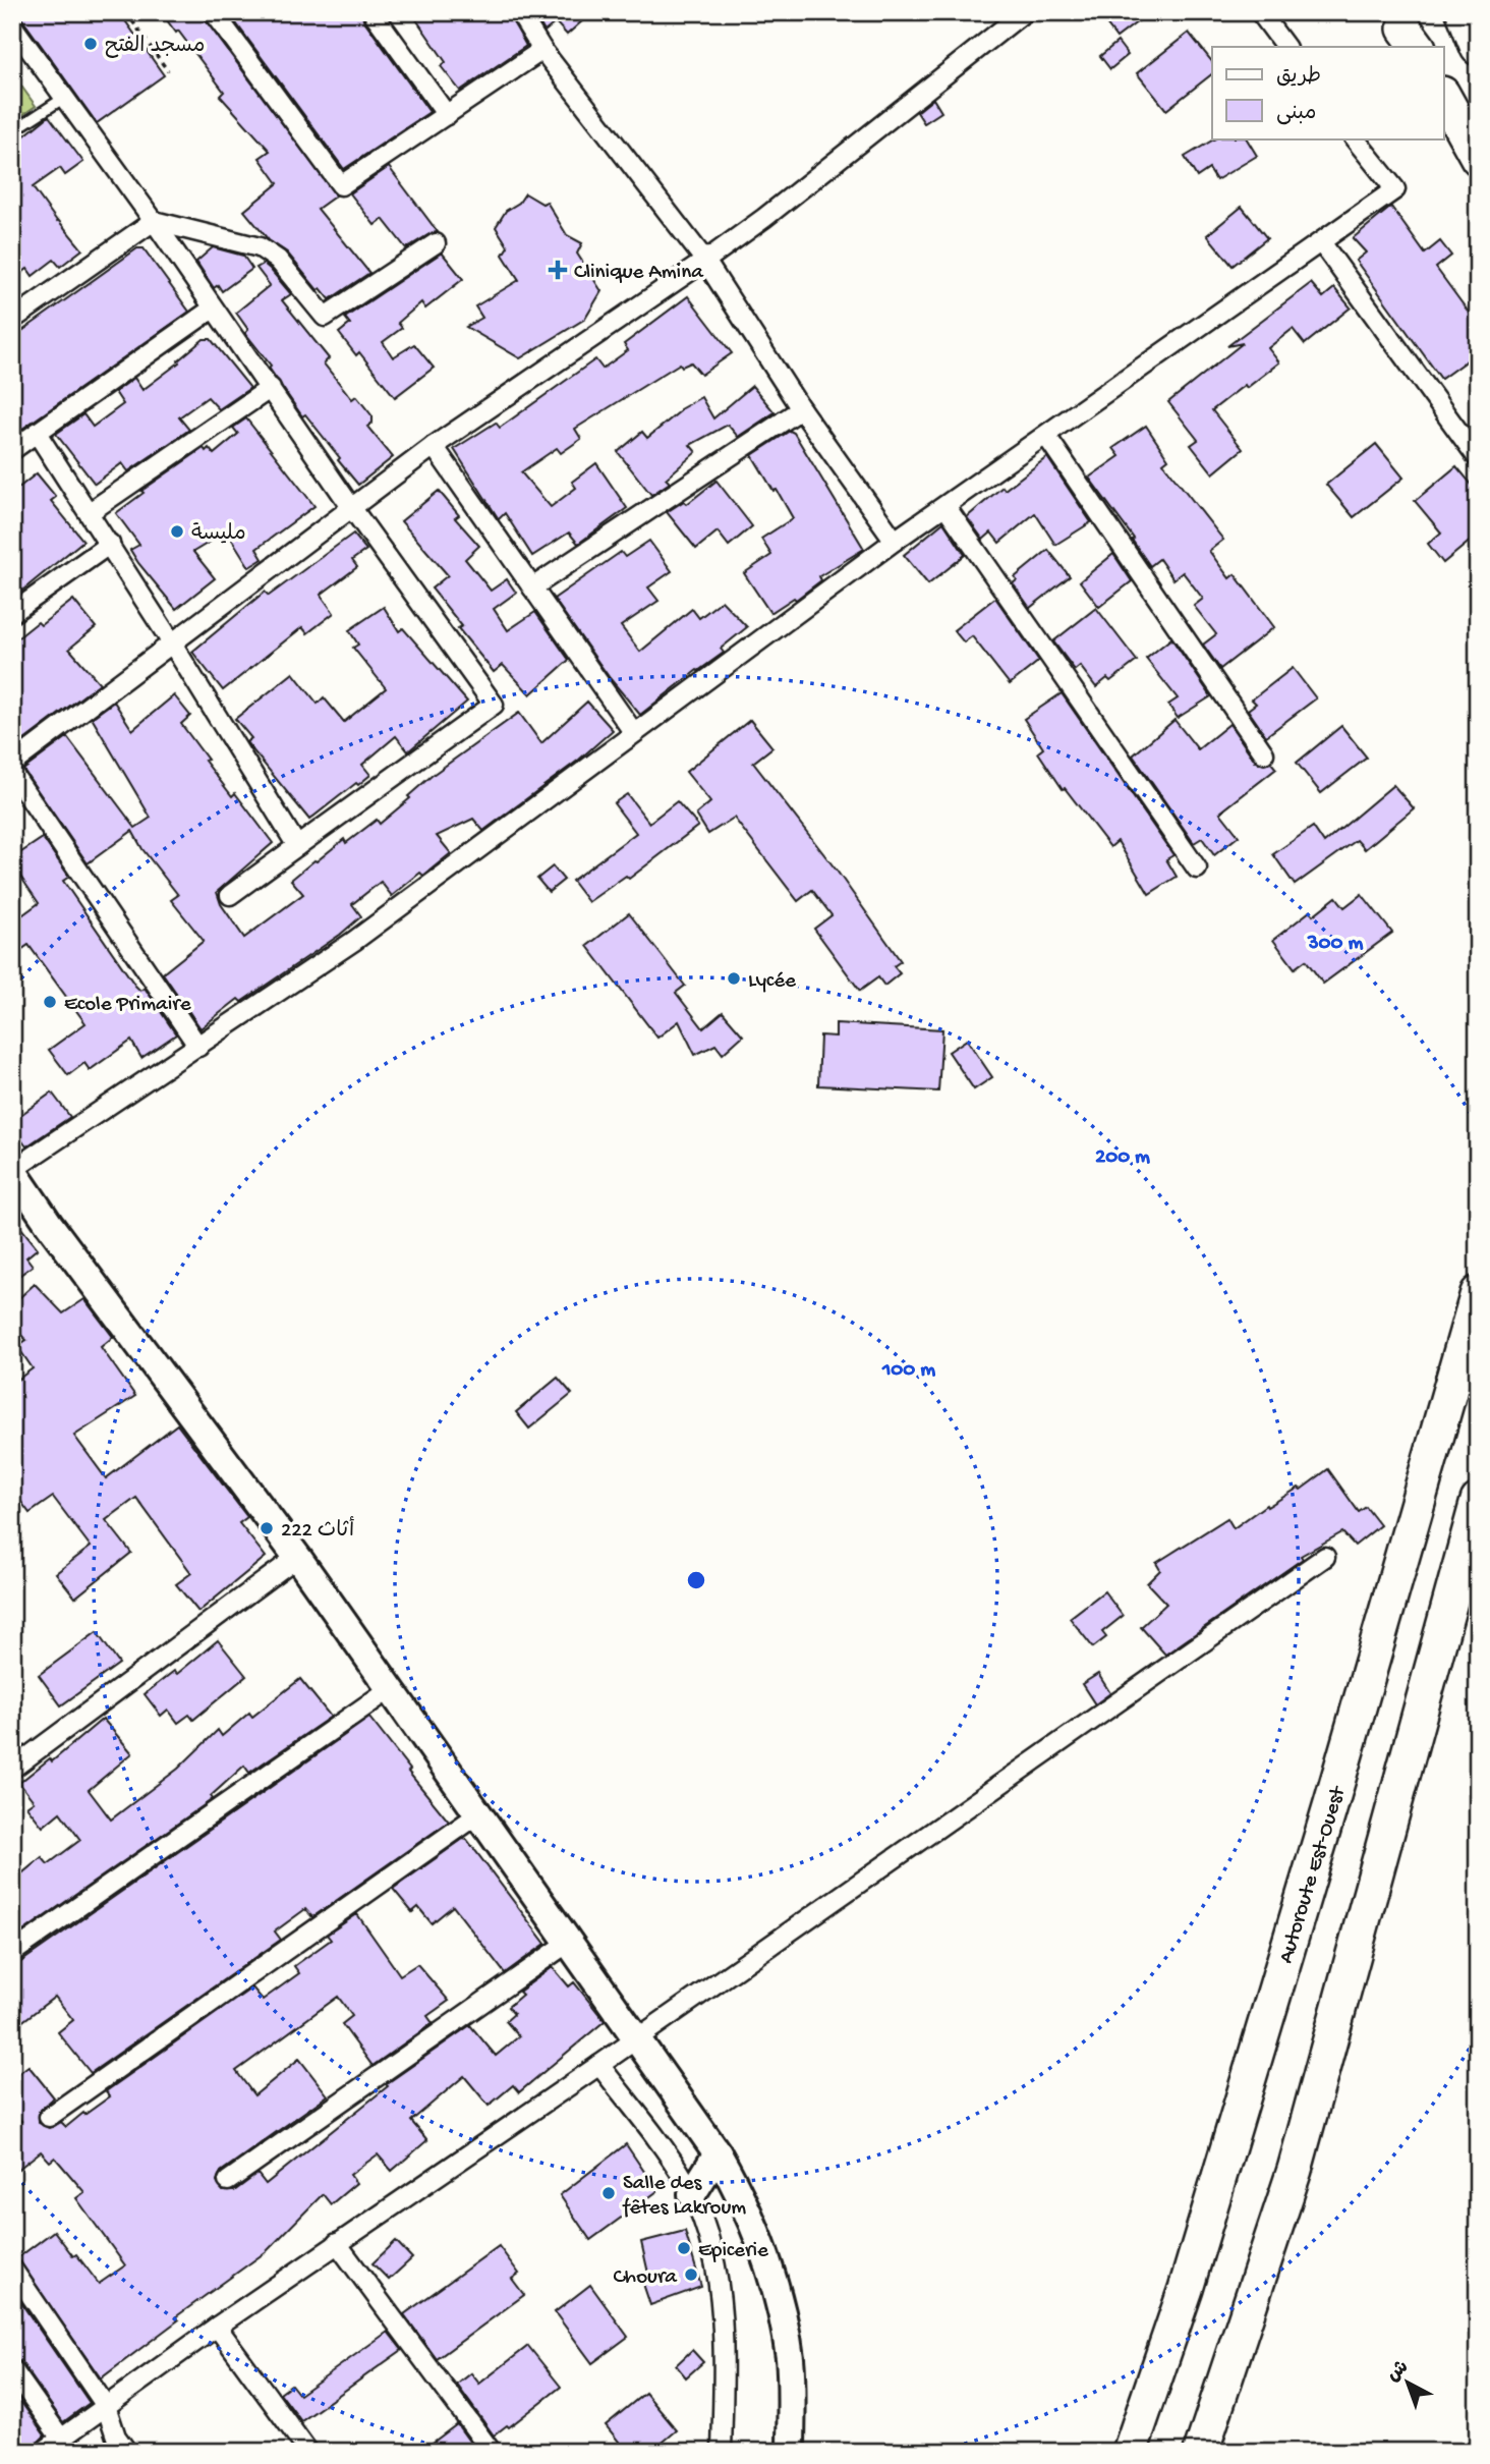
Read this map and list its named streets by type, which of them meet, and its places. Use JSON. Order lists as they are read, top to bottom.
{
  "streets": {
    "highway": ["Autoroute Est-Ouest"]
  },
  "places": {
    "other": [
      "مسجد الفتح",
      "مليسة",
      "Lycée",
      "Ecole Primaire",
      "أثاث 222",
      "Salle des fêtes Lakroum",
      "Epicerie",
      "Choura"
    ],
    "health": ["Clinique Amina"]
  },
  "legend": ["طريق", "مبنى"],
  "north": "top left",
  "rings": ["300 m", "200 m", "100 m"]
}
